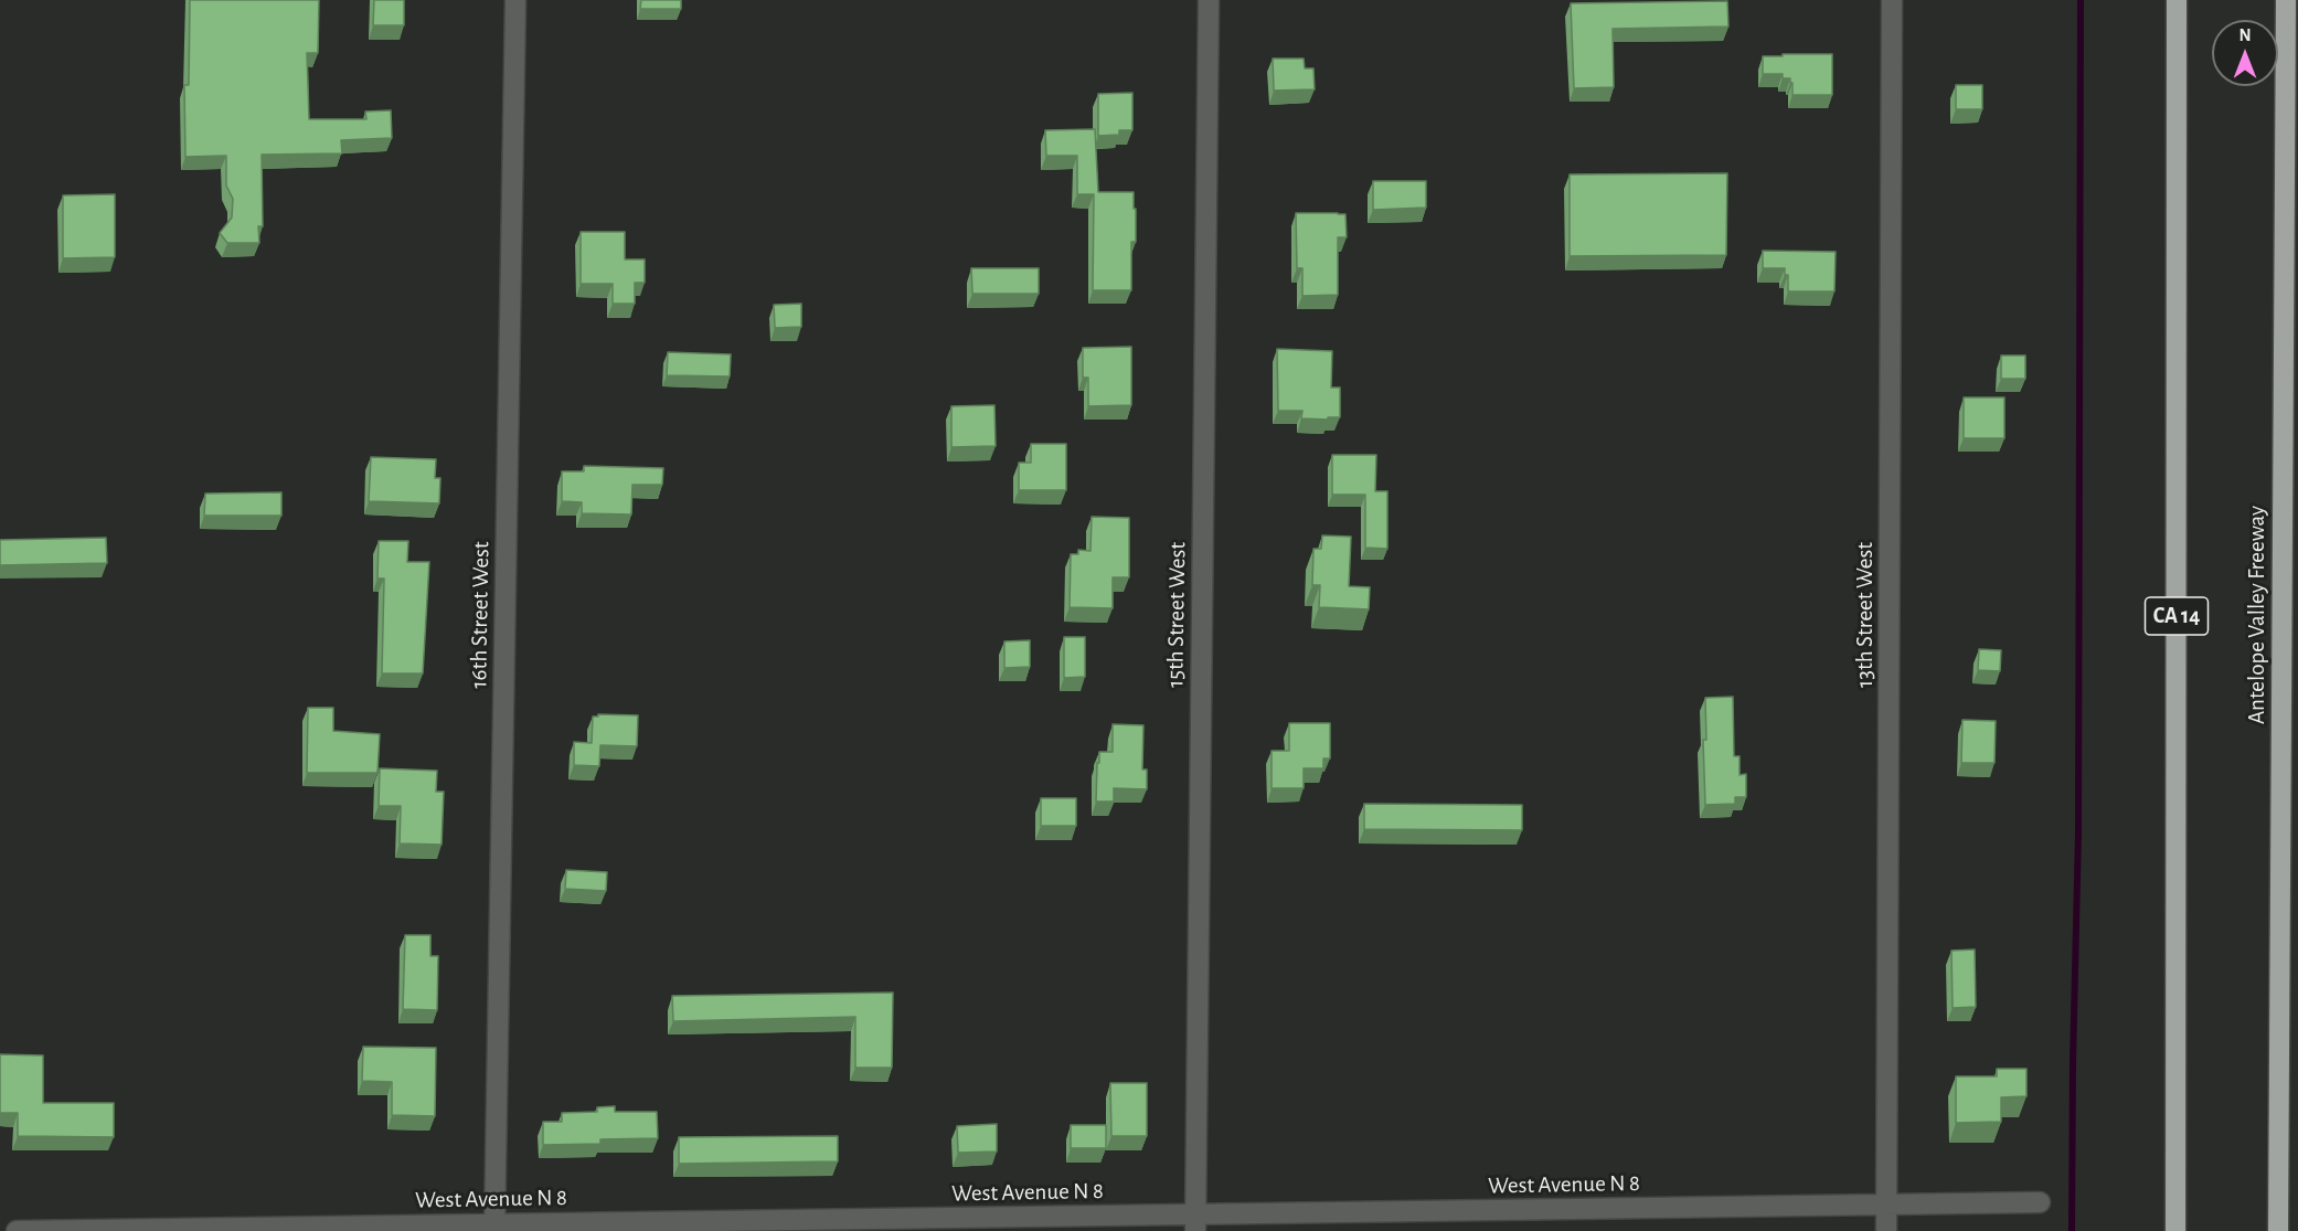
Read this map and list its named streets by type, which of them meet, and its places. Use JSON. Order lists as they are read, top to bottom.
{
  "streets": {
    "highway": ["Antelope Valley Freeway", "CA 14"],
    "street": [
      "16th Street West",
      "15th Street West",
      "13th Street West",
      "West Avenue N 8"
    ]
  },
  "crossings": [
    ["16th Street West", "West Avenue N 8"],
    ["15th Street West", "West Avenue N 8"],
    ["13th Street West", "West Avenue N 8"]
  ],
  "north": "top"
}
